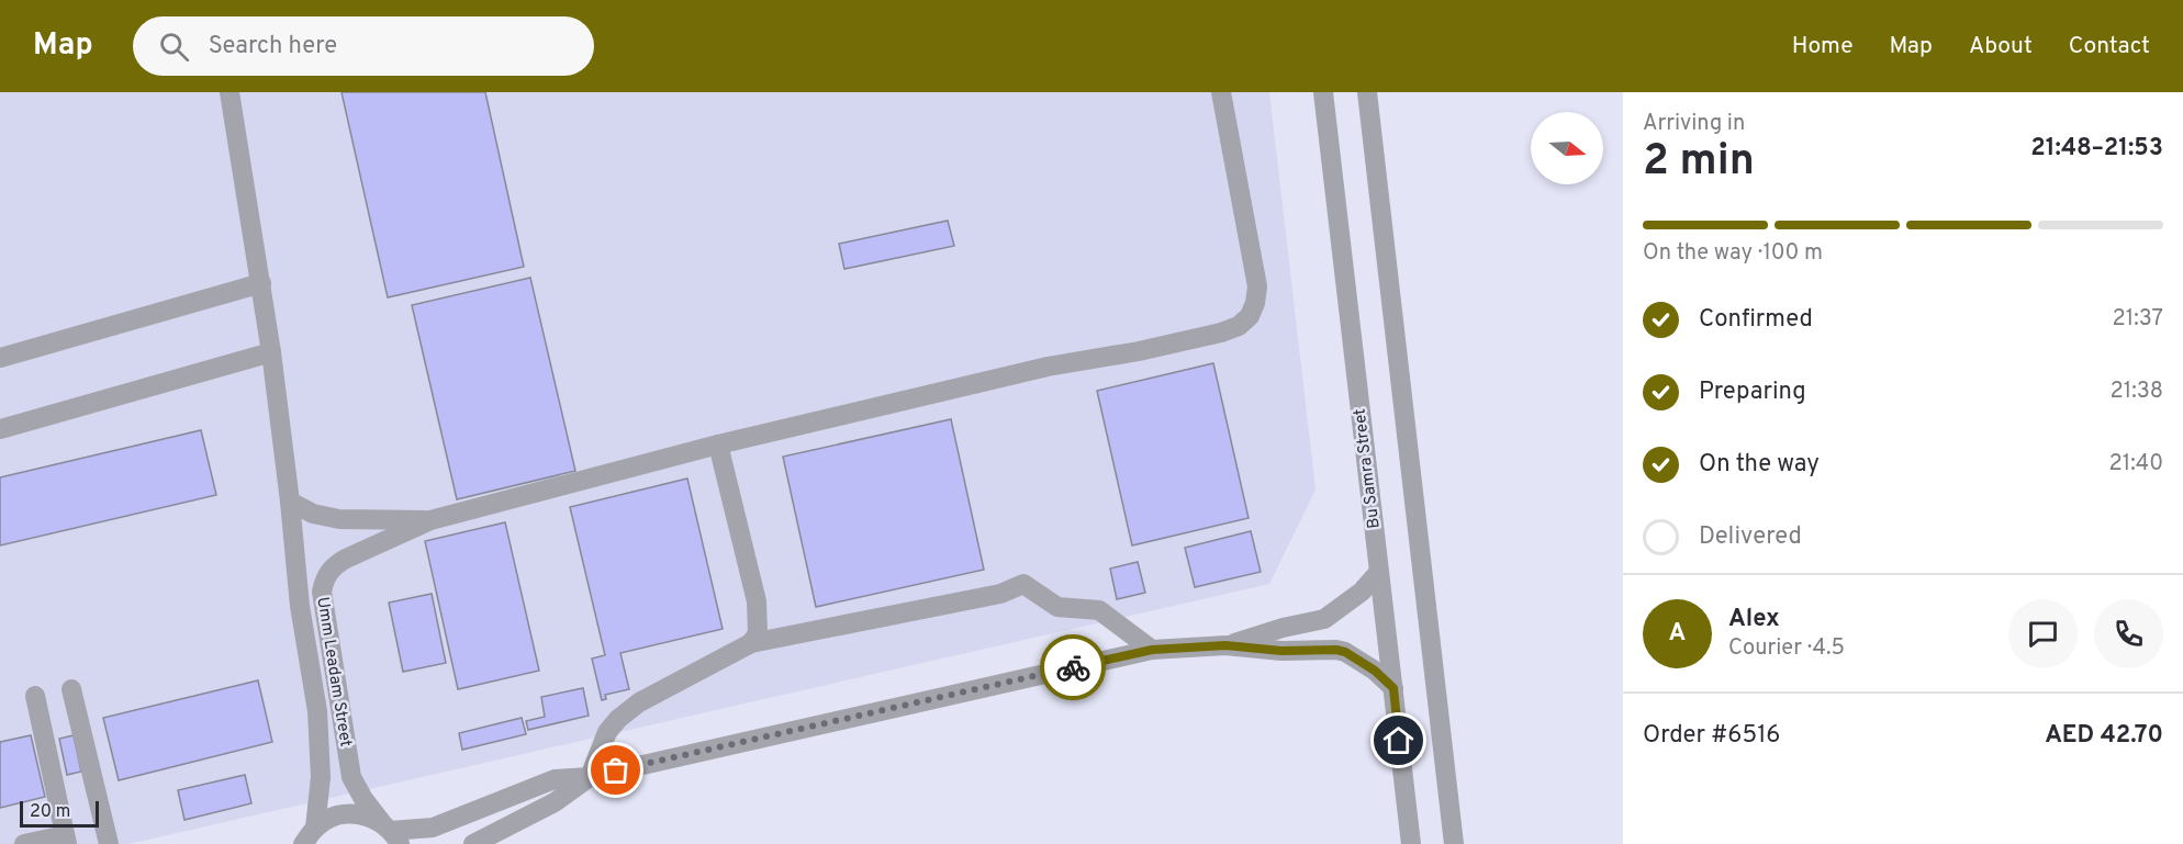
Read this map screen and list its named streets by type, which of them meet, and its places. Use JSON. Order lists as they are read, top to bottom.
{
  "streets": {
    "street": ["Bu Samra Street", "Umm Leadam Street"]
  },
  "scale_bar": "20 m",
  "north": "right",
  "page": {
    "header": "Map",
    "search": "Search here",
    "nav": [
      "Home",
      "Map",
      "About",
      "Contact"
    ],
    "heading": ["2 min", "Arriving in", "21:48–21:53"],
    "panel": [
      "Alex",
      "Courier · 4.5",
      "Order #6516",
      "AED 42.70"
    ],
    "bar": "On the way · 100 m",
    "list": [
      ["Confirmed", "21:37"],
      ["Preparing", "21:38"],
      ["On the way", "21:40"],
      "Delivered"
    ],
    "round": "A",
    "scale": "20 m"
  }
}
